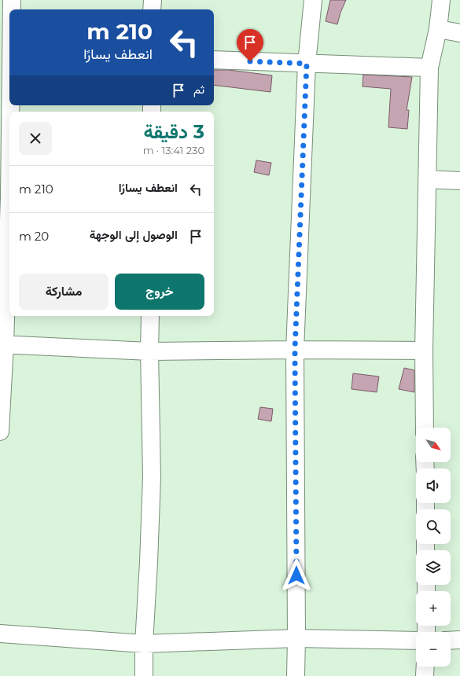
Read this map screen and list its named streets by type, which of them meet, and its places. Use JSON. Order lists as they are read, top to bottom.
{
  "north": "bottom right",
  "page": {
    "turn": ["210 m", "انعطف يسارًا"],
    "then": "ثم",
    "heading": ["3 دقيقة", "230 m · 13:41"],
    "list": [
      {
        "name": "انعطف يسارًا",
        "value": "210 m"
      },
      {
        "name": "الوصول إلى الوجهة",
        "value": "20 m"
      }
    ],
    "buttons": ["خروج", "مشاركة"],
    "map_buttons": ["+", "−"]
  }
}
